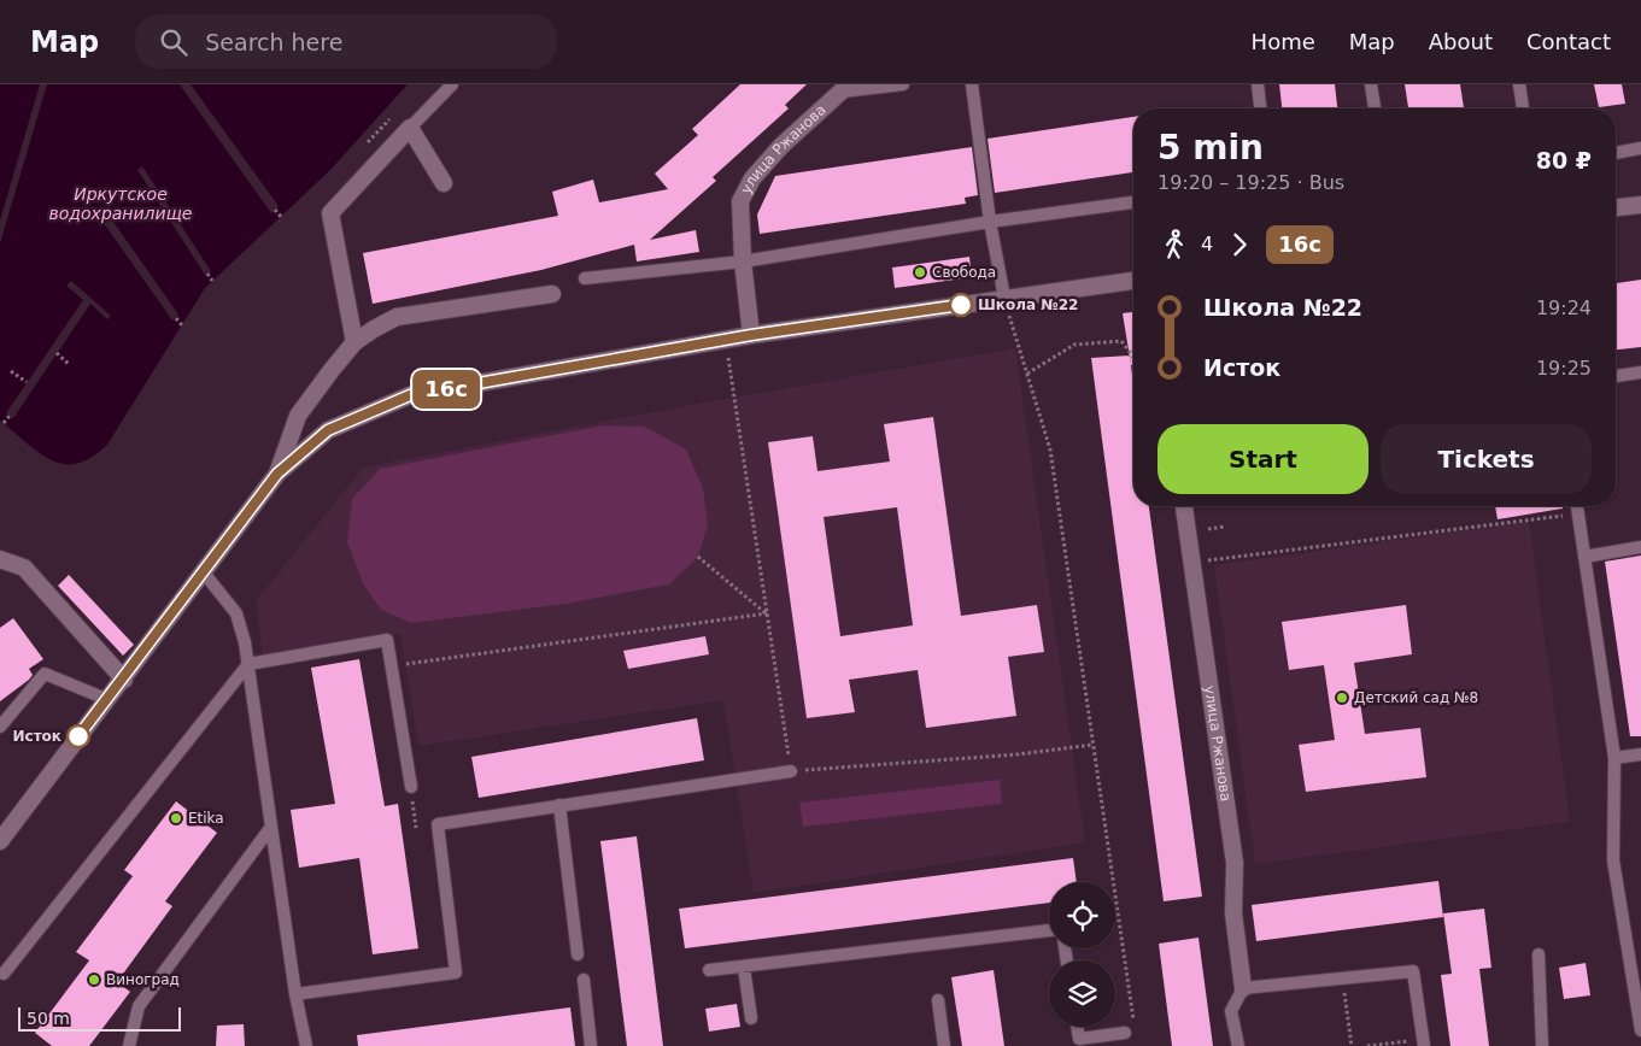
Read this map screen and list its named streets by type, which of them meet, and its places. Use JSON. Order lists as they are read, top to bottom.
{
  "streets": {
    "street": ["улица Ржанова"]
  },
  "water": ["Иркутское водохранилище"],
  "places": [
    "Свобода",
    "Школа №22",
    "Детский сад №8",
    "Исток",
    "Etika",
    "Виноград"
  ],
  "lines": ["bus line 16с"],
  "scale_bar": "50 m",
  "page": {
    "header": "Map",
    "search": "Search here",
    "nav": [
      "Home",
      "Map",
      "About",
      "Contact"
    ],
    "on_map": "16с",
    "heading": ["5 min", "19:20 – 19:25 · Bus", "80 ₽"],
    "legs": ["4", "16с"],
    "list": [
      {
        "name": "Школа №22",
        "value": "19:24"
      },
      {
        "name": "Исток",
        "value": "19:25"
      }
    ],
    "buttons": ["Start", "Tickets"],
    "scale": "50 m"
  }
}
